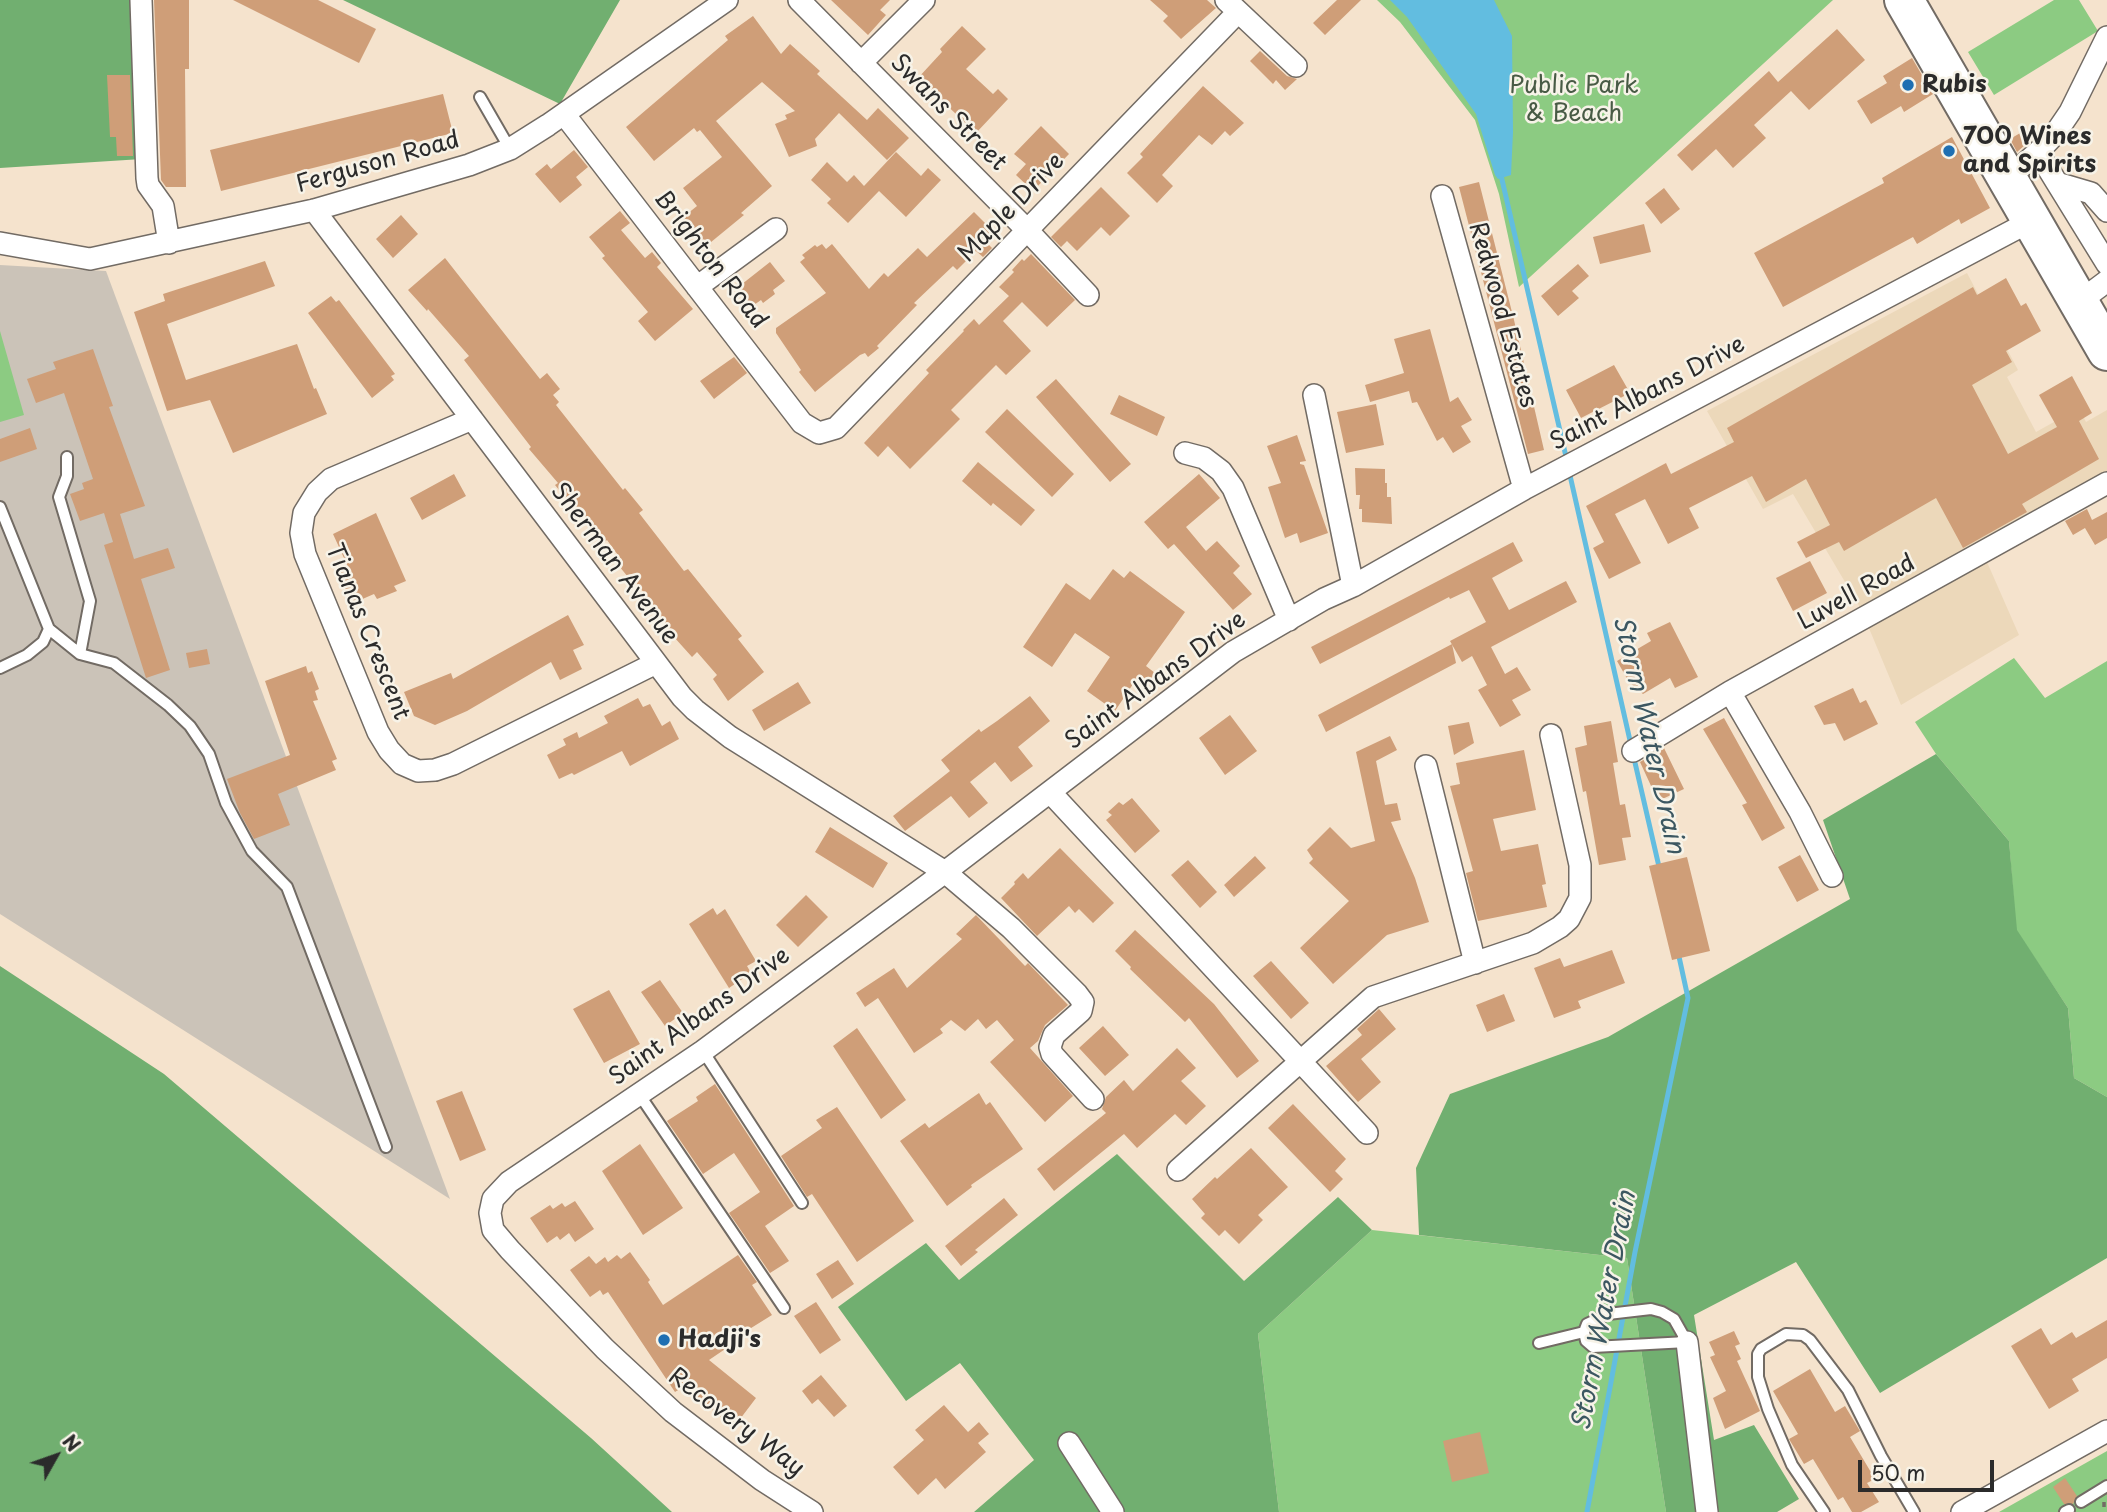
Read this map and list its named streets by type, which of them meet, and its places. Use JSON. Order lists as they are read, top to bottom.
{
  "streets": {
    "street": [
      "Swans Street",
      "Ferguson Road",
      "Maple Drive",
      "Brighton Road",
      "Redwood Estates",
      "Saint Albans Drive",
      "Sherman Avenue",
      "Luvell Road",
      "Tianas Crescent",
      "Recovery Way"
    ]
  },
  "crossings": [
    ["Swans Street", "Maple Drive"],
    ["Ferguson Road", "Brighton Road"],
    ["Ferguson Road", "Sherman Avenue"],
    ["Maple Drive", "Brighton Road"],
    ["Redwood Estates", "Saint Albans Drive"],
    ["Saint Albans Drive", "Sherman Avenue"],
    ["Saint Albans Drive", "Recovery Way"],
    ["Sherman Avenue", "Tianas Crescent"]
  ],
  "water": ["Storm Water Drain"],
  "parks": ["Public Park & Beach"],
  "places": ["Rubis", "700 Wines and Spirits", "Hadji's"],
  "scale_bar": "50 m",
  "north": "top right"
}
